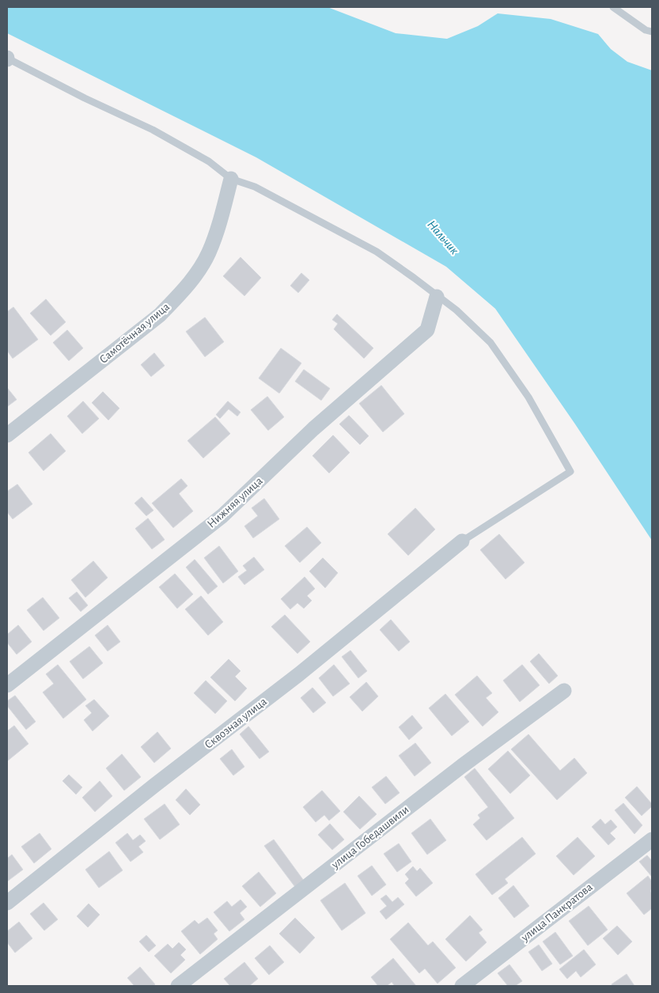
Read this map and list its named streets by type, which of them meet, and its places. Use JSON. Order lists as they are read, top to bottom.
{
  "streets": {
    "street": [
      "Самотёчная улица",
      "Нижняя улица",
      "Сквозная улица",
      "улица Гобедашвили",
      "улица Панкратова"
    ]
  },
  "water": ["Нальчик"]
}
